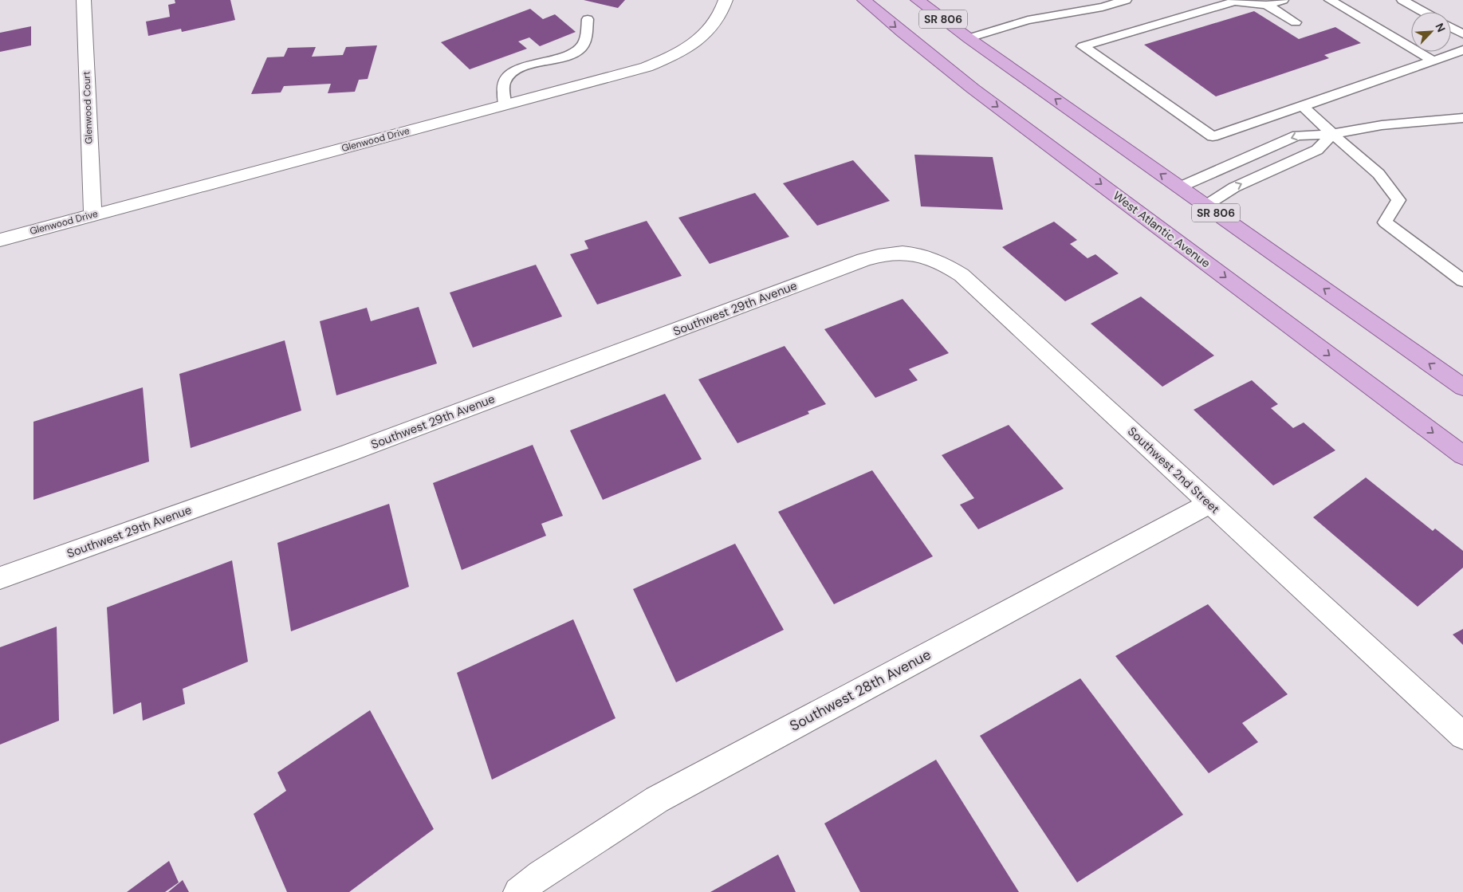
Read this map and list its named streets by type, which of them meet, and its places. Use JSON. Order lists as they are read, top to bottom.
{
  "streets": {
    "main road": ["SR 806", "West Atlantic Avenue"],
    "street": [
      "Glenwood Court",
      "Glenwood Drive",
      "Southwest 29th Avenue",
      "Southwest 2nd Street",
      "Southwest 28th Avenue"
    ]
  },
  "crossings": [
    ["Glenwood Court", "Glenwood Drive"],
    ["Southwest 29th Avenue", "Southwest 2nd Street"],
    ["Southwest 2nd Street", "Southwest 28th Avenue"]
  ],
  "north": "top right"
}
